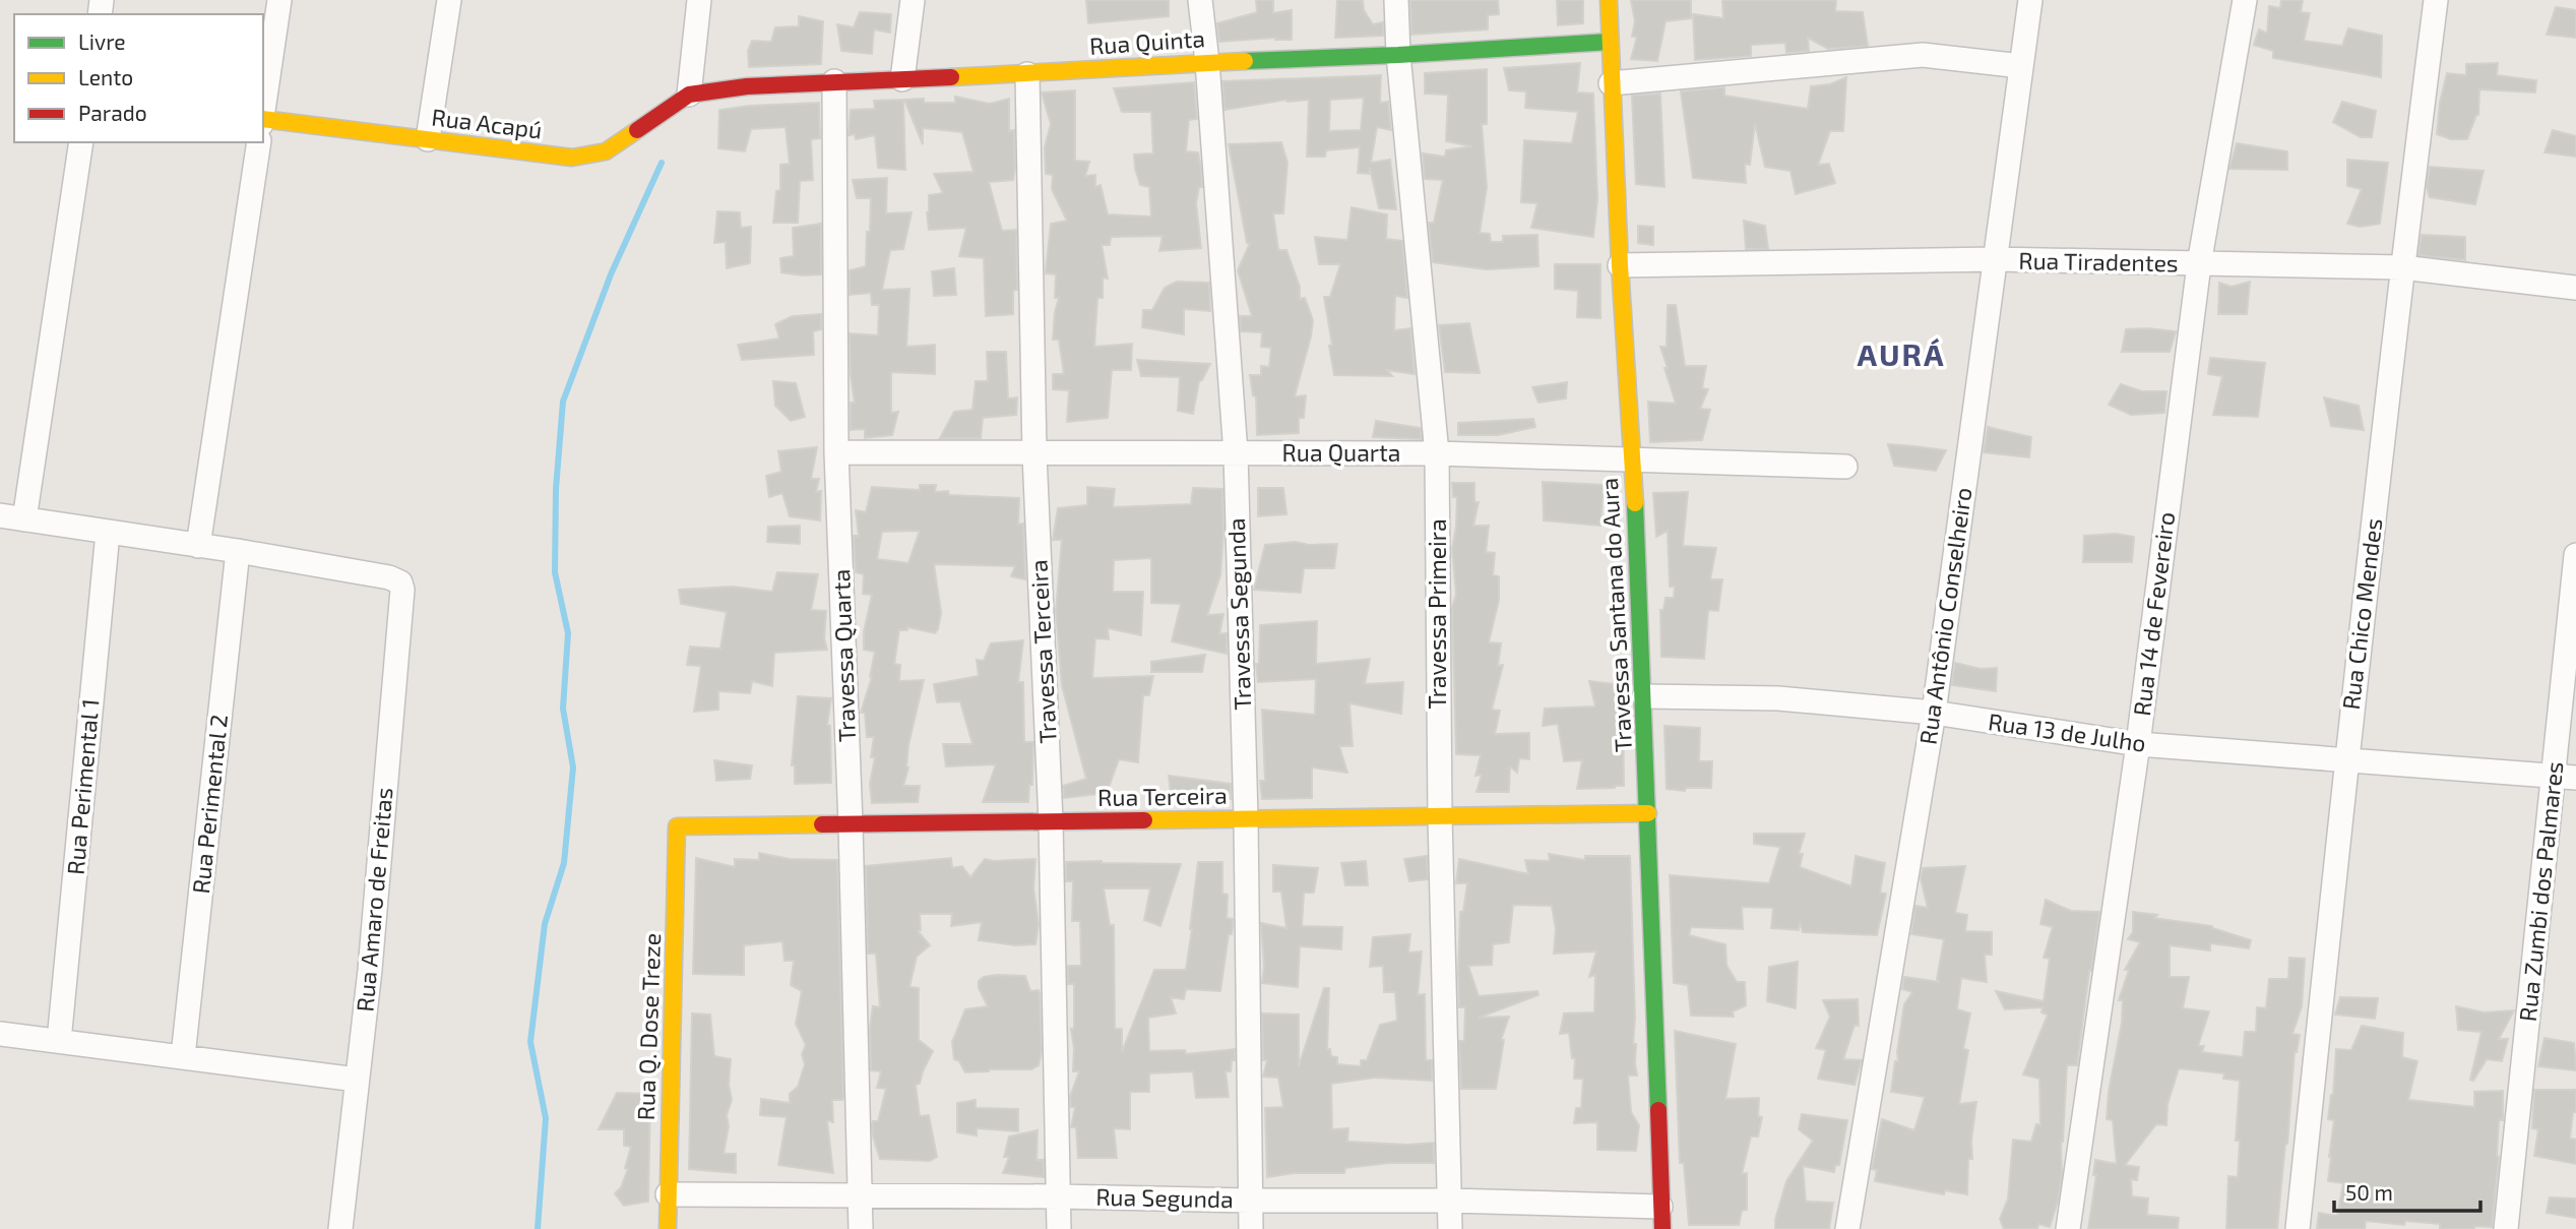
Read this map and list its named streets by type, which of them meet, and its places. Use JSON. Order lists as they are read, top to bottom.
{
  "streets": {
    "street": [
      "Rua Quinta",
      "Rua Acapú",
      "Rua Tiradentes",
      "Rua Quarta",
      "Travessa Segunda",
      "Travessa Primeira",
      "Rua 14 de Fevereiro",
      "Rua Chico Mendes",
      "Travessa Santana do Aura",
      "Rua Antônio Conselheiro",
      "Travessa Terceira",
      "Travessa Quarta",
      "Rua 13 de Julho",
      "Rua Perimental 1",
      "Rua Terceira",
      "Rua Perimental 2",
      "Rua Zumbi dos Palmares",
      "Rua Amaro de Freitas",
      "Rua Q. Dose Treze",
      "Rua Segunda"
    ]
  },
  "crossings": [
    ["Rua Quinta", "Rua Acapú"],
    ["Rua Quinta", "Travessa Segunda"],
    ["Rua Quinta", "Travessa Primeira"],
    ["Rua Quinta", "Travessa Santana do Aura"],
    ["Rua Quinta", "Travessa Terceira"],
    ["Rua Quinta", "Travessa Quarta"],
    ["Rua Tiradentes", "Rua 14 de Fevereiro"],
    ["Rua Tiradentes", "Rua Chico Mendes"],
    ["Rua Tiradentes", "Travessa Santana do Aura"],
    ["Rua Tiradentes", "Rua Antônio Conselheiro"],
    ["Rua Quarta", "Travessa Segunda"],
    ["Rua Quarta", "Travessa Primeira"],
    ["Rua Quarta", "Travessa Santana do Aura"],
    ["Rua Quarta", "Travessa Terceira"],
    ["Rua Quarta", "Travessa Quarta"],
    ["Travessa Segunda", "Rua Terceira"],
    ["Travessa Segunda", "Rua Segunda"],
    ["Travessa Primeira", "Rua Terceira"],
    ["Travessa Primeira", "Rua Segunda"],
    ["Rua 14 de Fevereiro", "Rua 13 de Julho"],
    ["Rua Chico Mendes", "Rua 13 de Julho"],
    ["Travessa Santana do Aura", "Rua 13 de Julho"],
    ["Travessa Santana do Aura", "Rua Terceira"],
    ["Travessa Santana do Aura", "Rua Segunda"],
    ["Rua Antônio Conselheiro", "Rua 13 de Julho"],
    ["Travessa Terceira", "Rua Terceira"],
    ["Travessa Terceira", "Rua Segunda"],
    ["Travessa Quarta", "Rua Terceira"],
    ["Travessa Quarta", "Rua Segunda"],
    ["Rua 13 de Julho", "Rua Zumbi dos Palmares"],
    ["Rua Terceira", "Rua Q. Dose Treze"],
    ["Rua Perimental 2", "Rua Amaro de Freitas"],
    ["Rua Q. Dose Treze", "Rua Segunda"]
  ],
  "districts": ["AURÁ"],
  "legend": ["Livre", "Lento", "Parado"],
  "scale_bar": "50 m"
}
